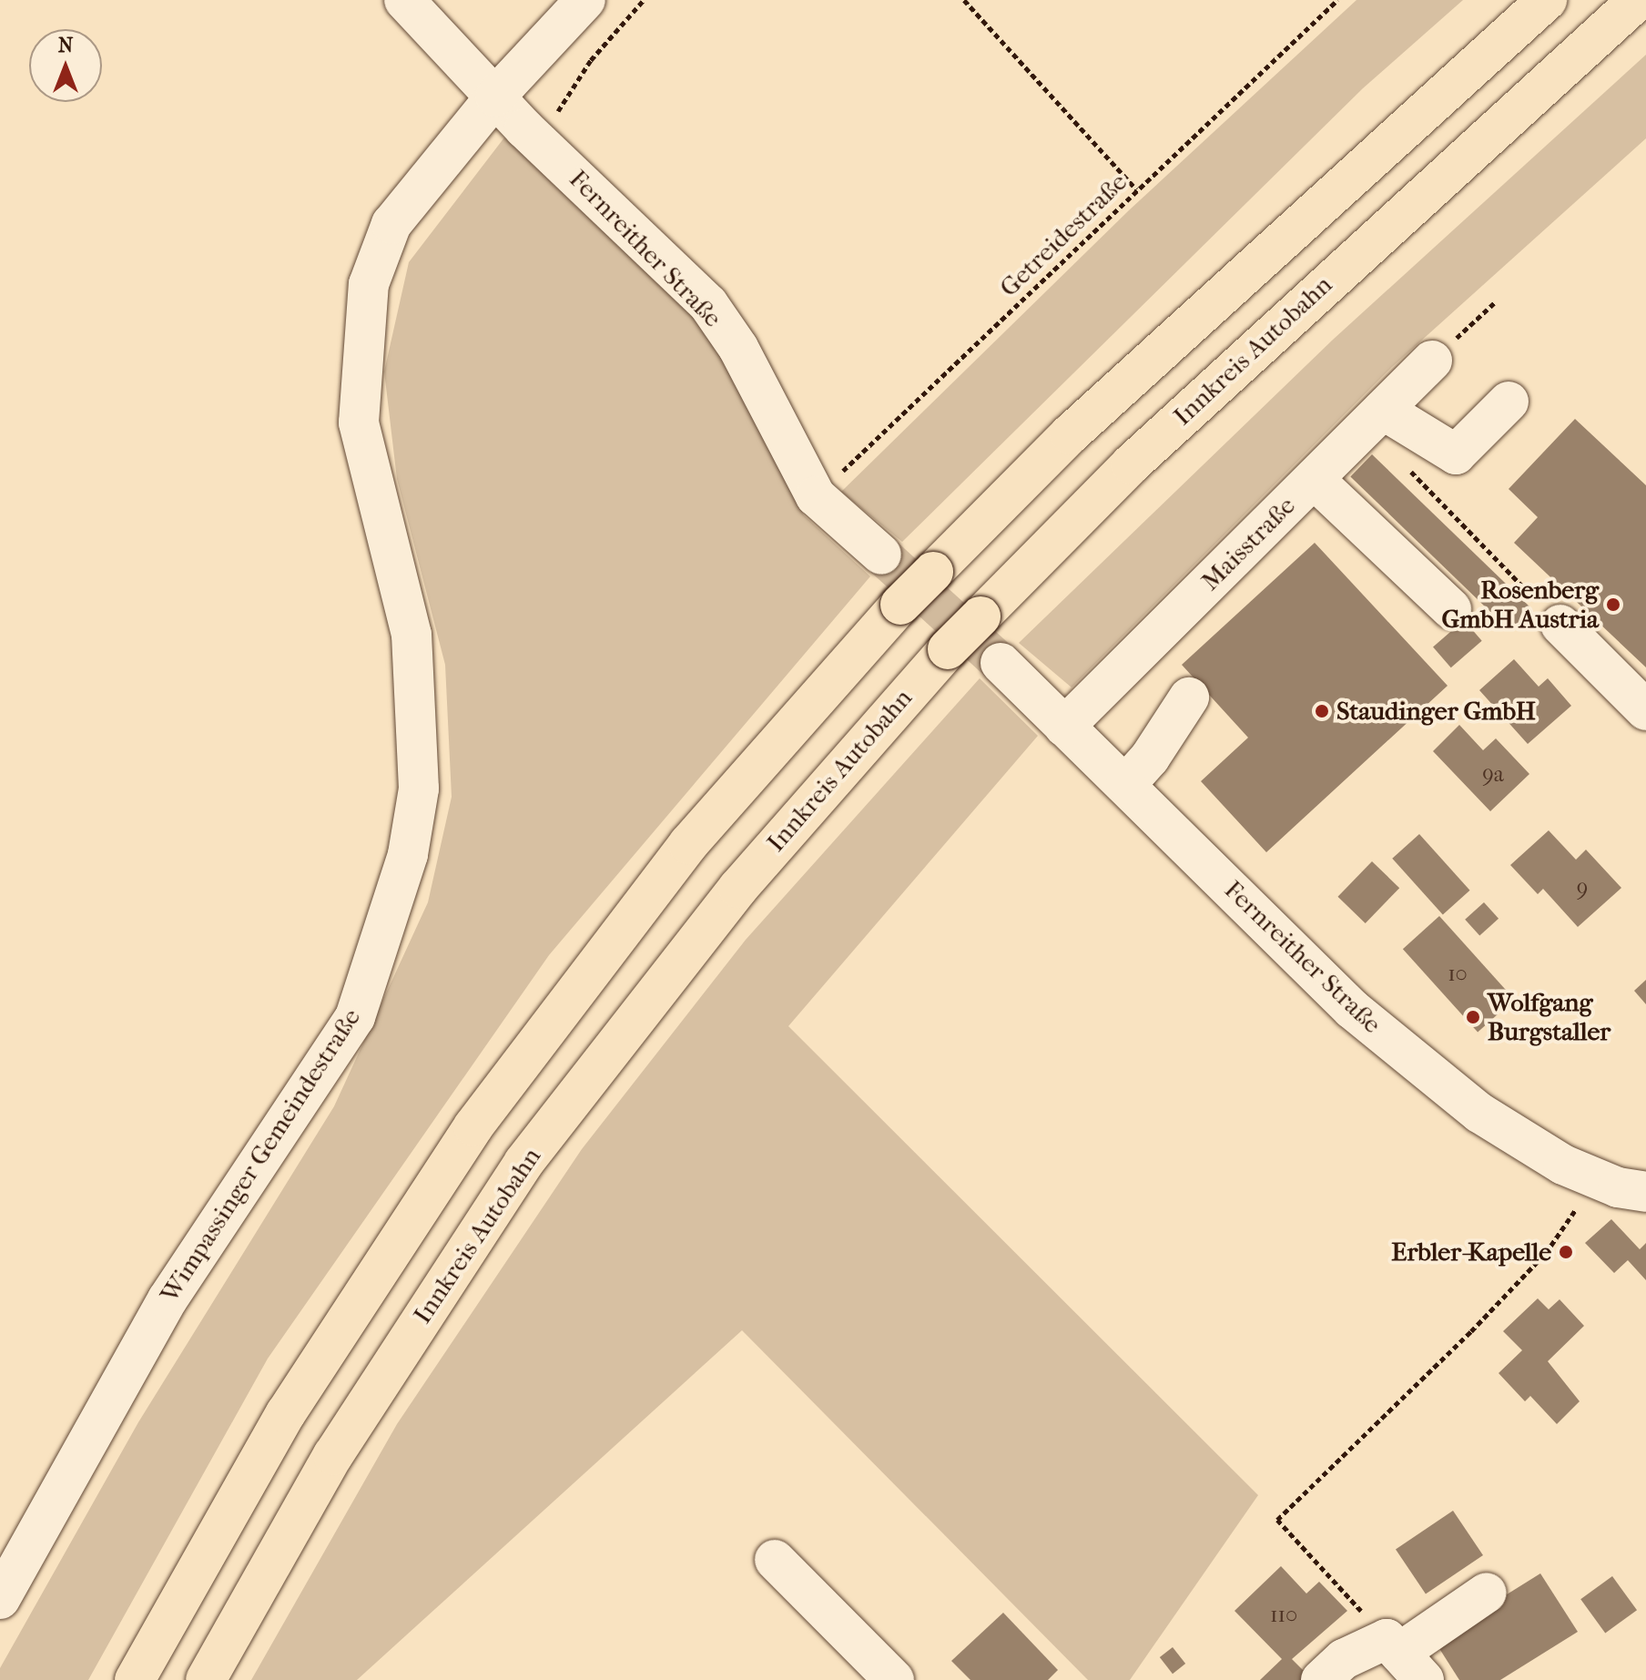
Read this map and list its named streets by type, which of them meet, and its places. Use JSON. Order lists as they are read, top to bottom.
{
  "streets": {
    "highway": ["Innkreis Autobahn"],
    "street": ["Fernreither Straße", "Maisstraße", "Wimpassinger Gemeindestraße"],
    "path": ["Getreidestraße"]
  },
  "crossings": [
    ["Getreidestraße", "Fernreither Straße"],
    ["Fernreither Straße", "Maisstraße"],
    ["Fernreither Straße", "Wimpassinger Gemeindestraße"]
  ],
  "places": [
    "Rosenberg GmbH Austria",
    "Staudinger GmbH",
    "Wolfgang Burgstaller",
    "Erbler-Kapelle"
  ],
  "house_numbers": [
    "9a",
    "9",
    "10",
    "110"
  ],
  "north": "top"
}
